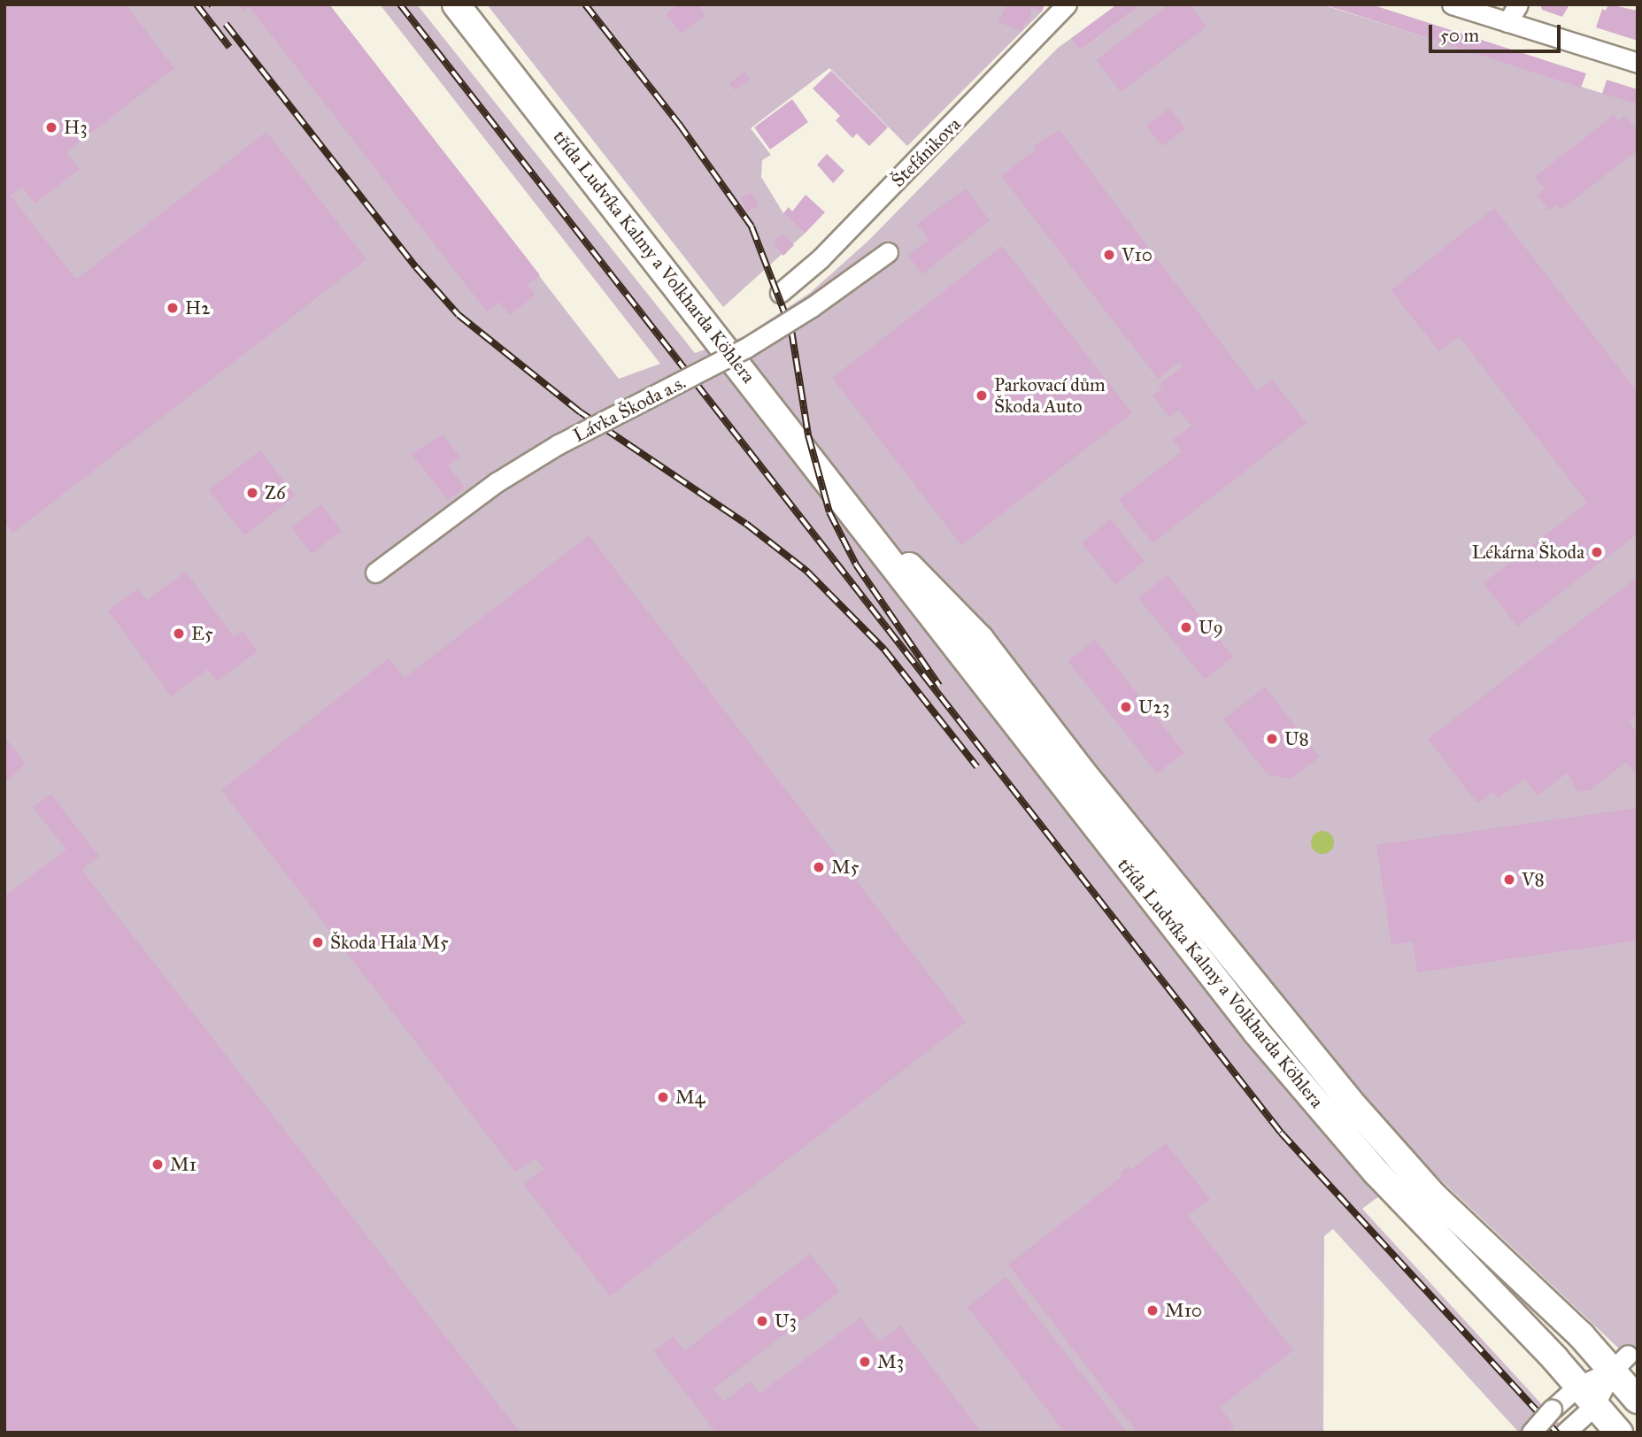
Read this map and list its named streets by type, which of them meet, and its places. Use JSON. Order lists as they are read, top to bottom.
{
  "streets": {
    "street": ["Štefánikova", "třída Ludvíka Kalmy a Volkharda Köhlera", "Lávka Škoda a.s."]
  },
  "places": [
    "H3",
    "V10",
    "H2",
    "Parkovací dům Škoda Auto",
    "Z6",
    "Lékárna Škoda",
    "U9",
    "E5",
    "U23",
    "U8",
    "M5",
    "V8",
    "Škoda Hala M5",
    "M4",
    "M1",
    "M10",
    "U3",
    "M3"
  ],
  "scale_bar": "50 m"
}
